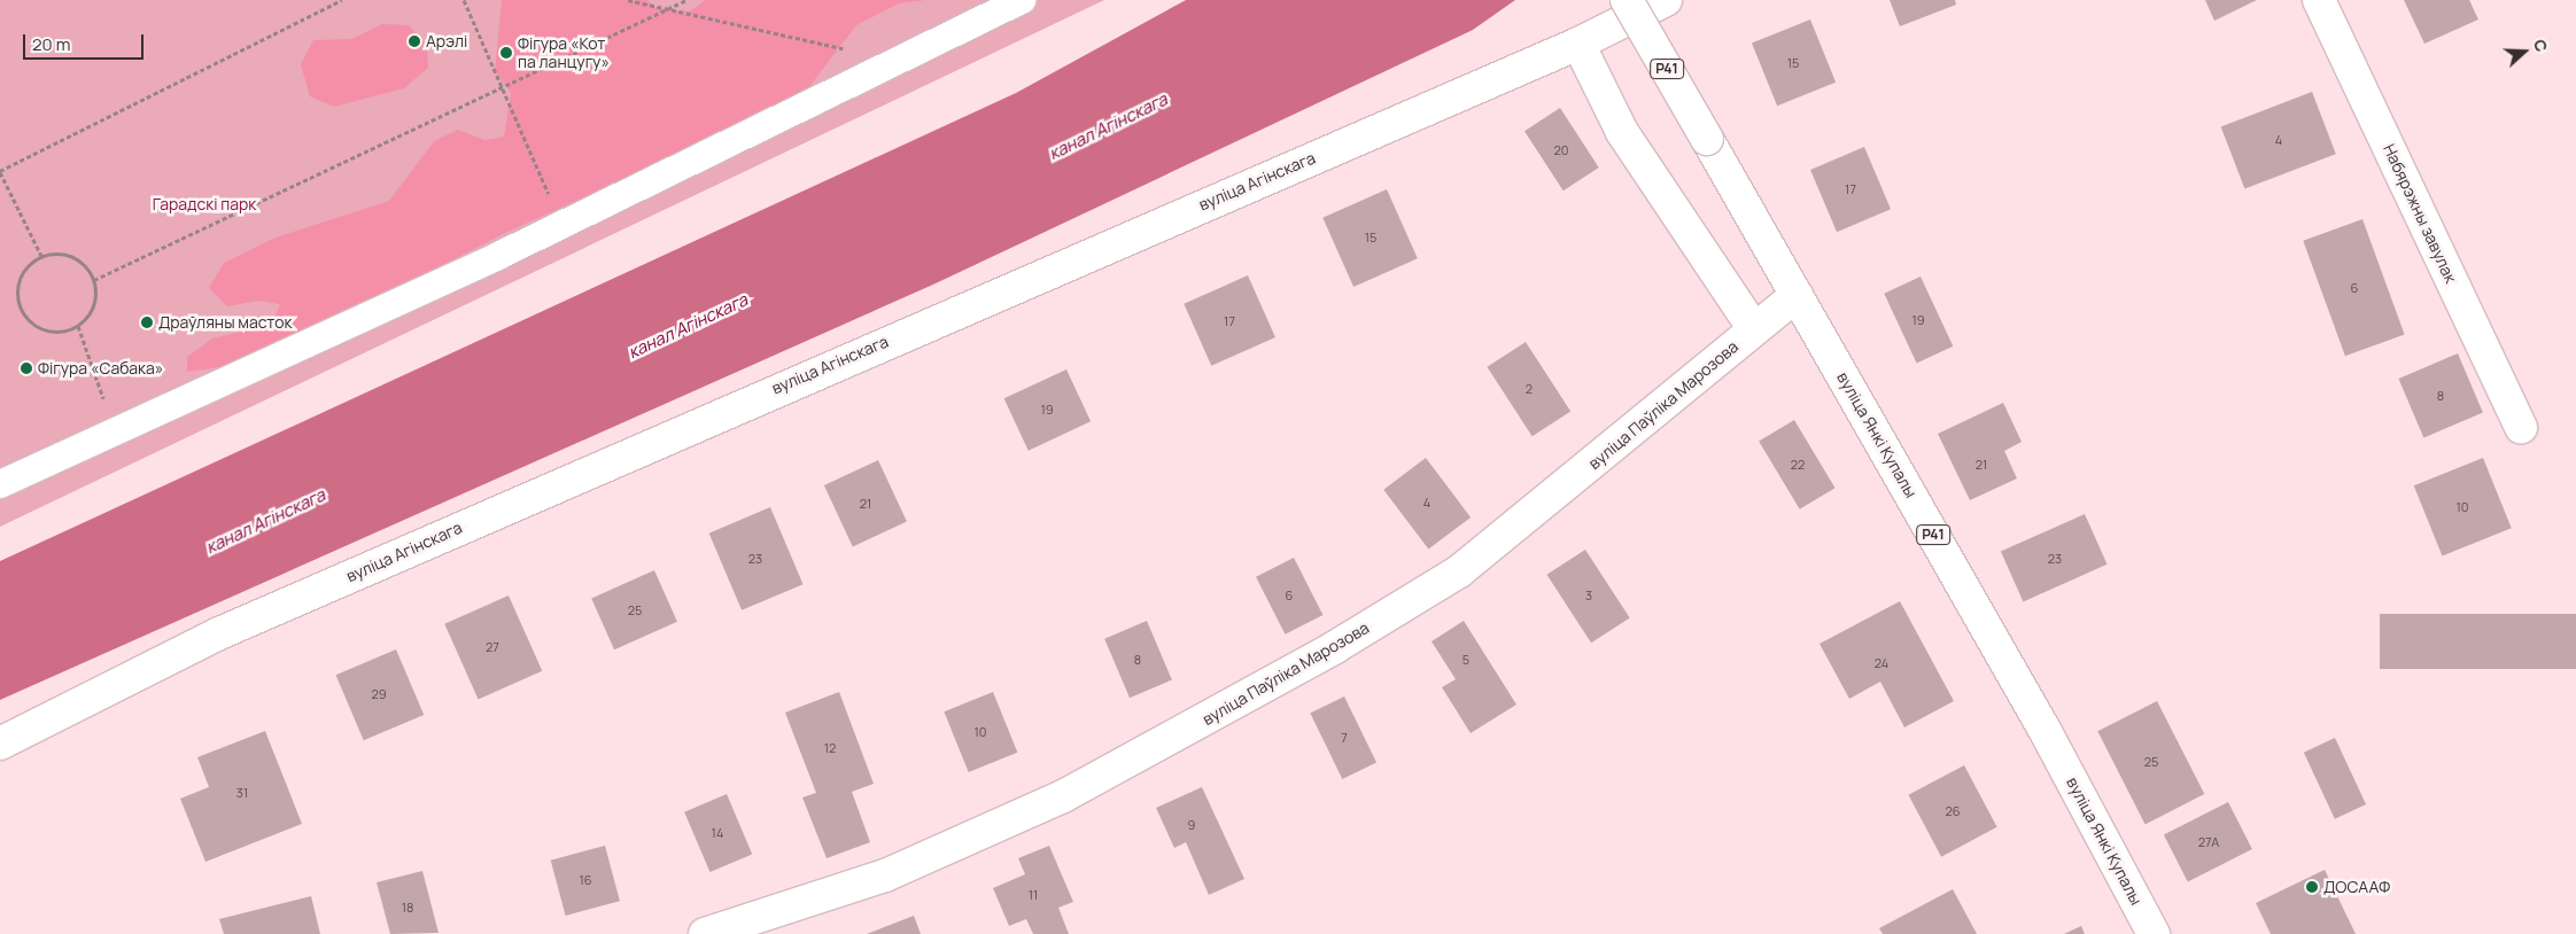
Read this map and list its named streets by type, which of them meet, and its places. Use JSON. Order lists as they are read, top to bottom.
{
  "streets": {
    "street": [
      "Р41",
      "вуліца Агінскага",
      "Набярэжны завулак",
      "вуліца Паўліка Марозова",
      "вуліца Янкі Купалы"
    ]
  },
  "crossings": [
    ["вуліца Паўліка Марозова", "вуліца Янкі Купалы"]
  ],
  "water": ["канал Агінскага"],
  "parks": ["Гарадскі парк"],
  "places": [
    "Арэлі",
    "Фігура «Кот па ланцугу»",
    "Драўляны масток",
    "Фігура «Сабака»",
    "ДОСААФ"
  ],
  "house_numbers": [
    "15",
    "4",
    "20",
    "17",
    "15",
    "6",
    "19",
    "17",
    "2",
    "8",
    "19",
    "22",
    "21",
    "4",
    "21",
    "10",
    "23",
    "23",
    "6",
    "3",
    "25",
    "27",
    "8",
    "5",
    "24",
    "29",
    "10",
    "7",
    "12",
    "25",
    "31",
    "26",
    "9",
    "14",
    "27А",
    "16",
    "11",
    "18"
  ],
  "scale_bar": "20 m",
  "north": "right"
}
